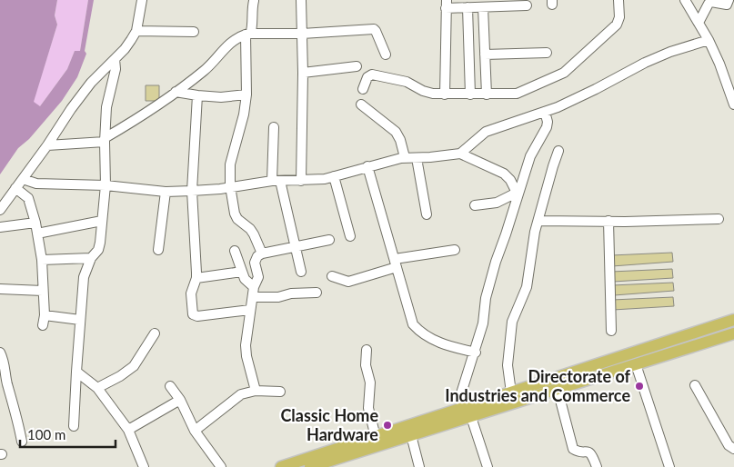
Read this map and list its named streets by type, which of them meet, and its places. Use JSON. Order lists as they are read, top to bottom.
{
  "places": ["Directorate of Industries and Commerce", "Classic Home Hardware"],
  "scale_bar": "100 m"
}
